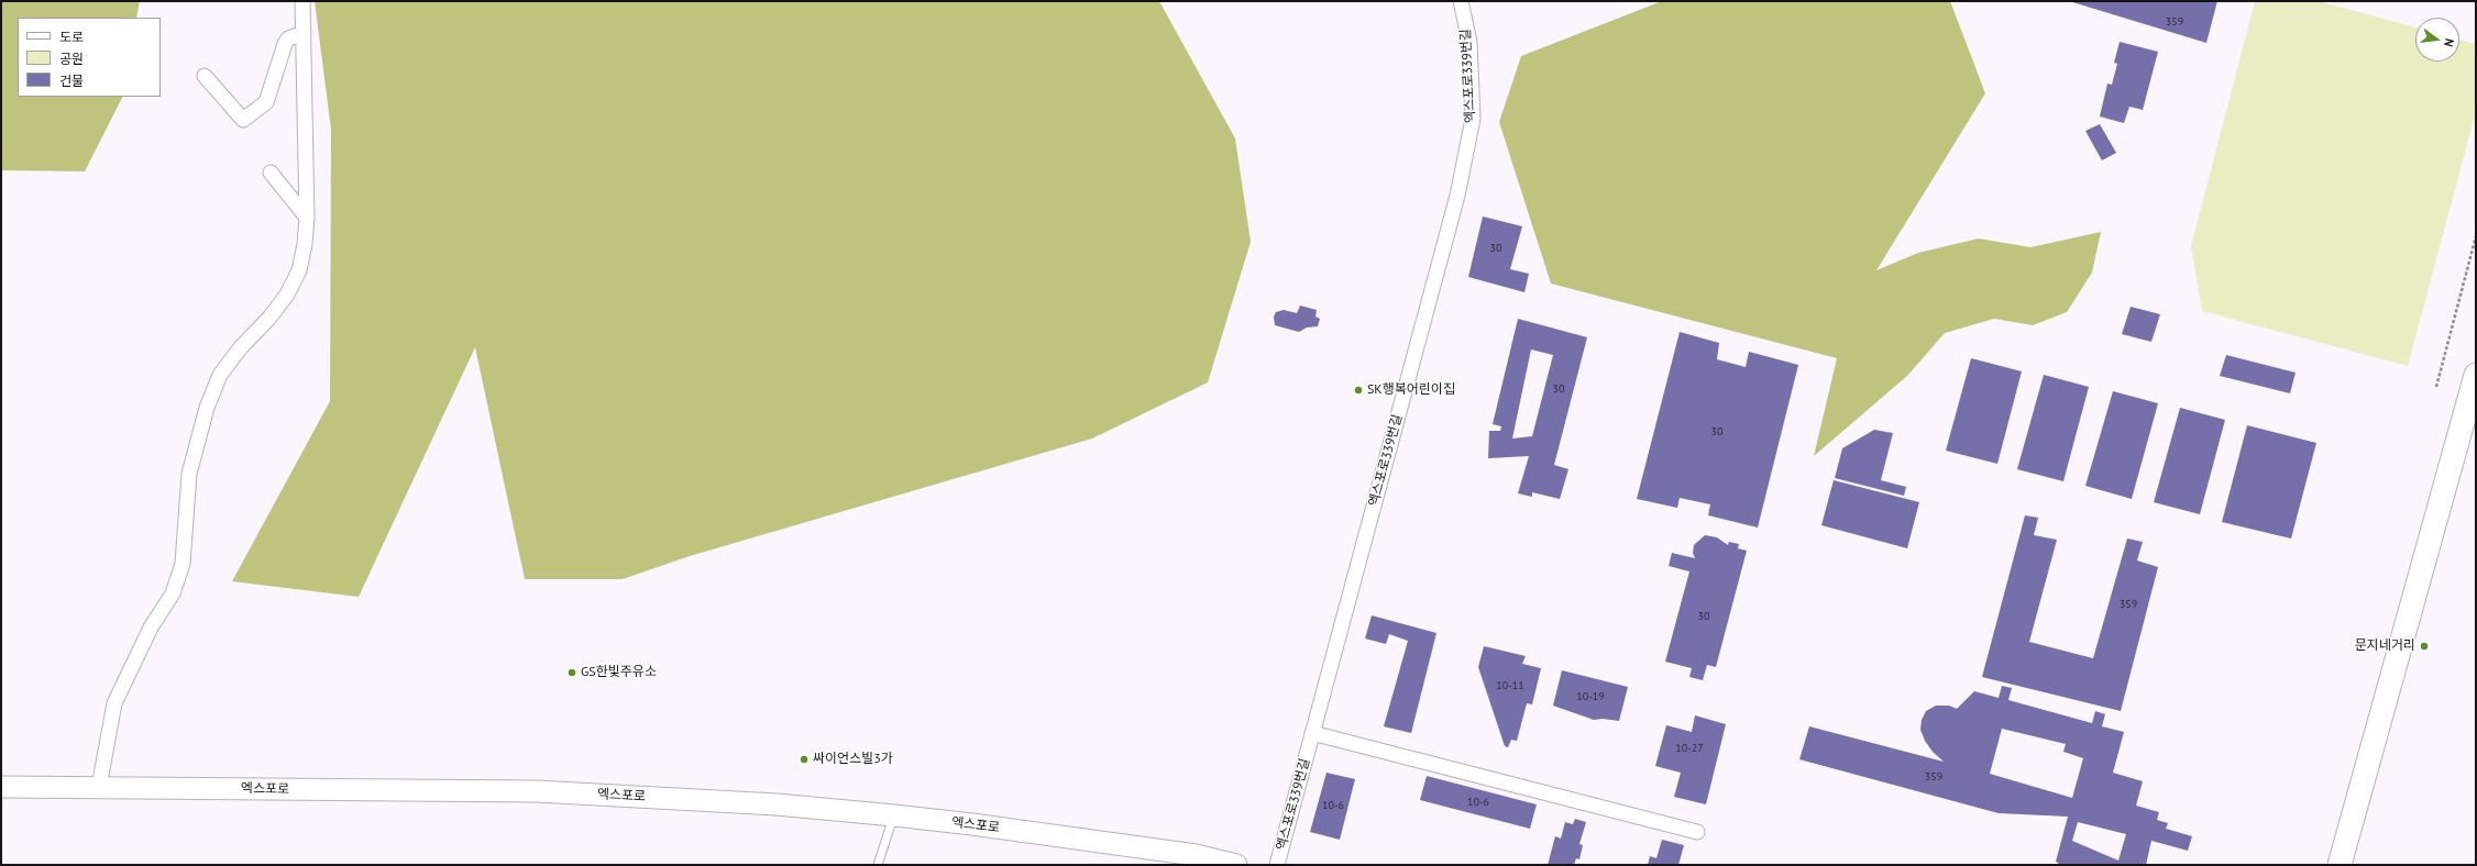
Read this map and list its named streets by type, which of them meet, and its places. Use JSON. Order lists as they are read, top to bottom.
{
  "streets": {
    "main road": ["엑스포로"],
    "street": ["엑스포로339번길"]
  },
  "places": [
    "SK행복어린이집",
    "문지네거리",
    "GS한빛주유소",
    "싸이언스빌3가"
  ],
  "house_numbers": [
    "359",
    "30",
    "30",
    "30",
    "359",
    "30",
    "10-11",
    "10-19",
    "10-27",
    "359",
    "10-6",
    "10-6"
  ],
  "legend": ["도로", "공원", "건물"],
  "north": "right"
}
